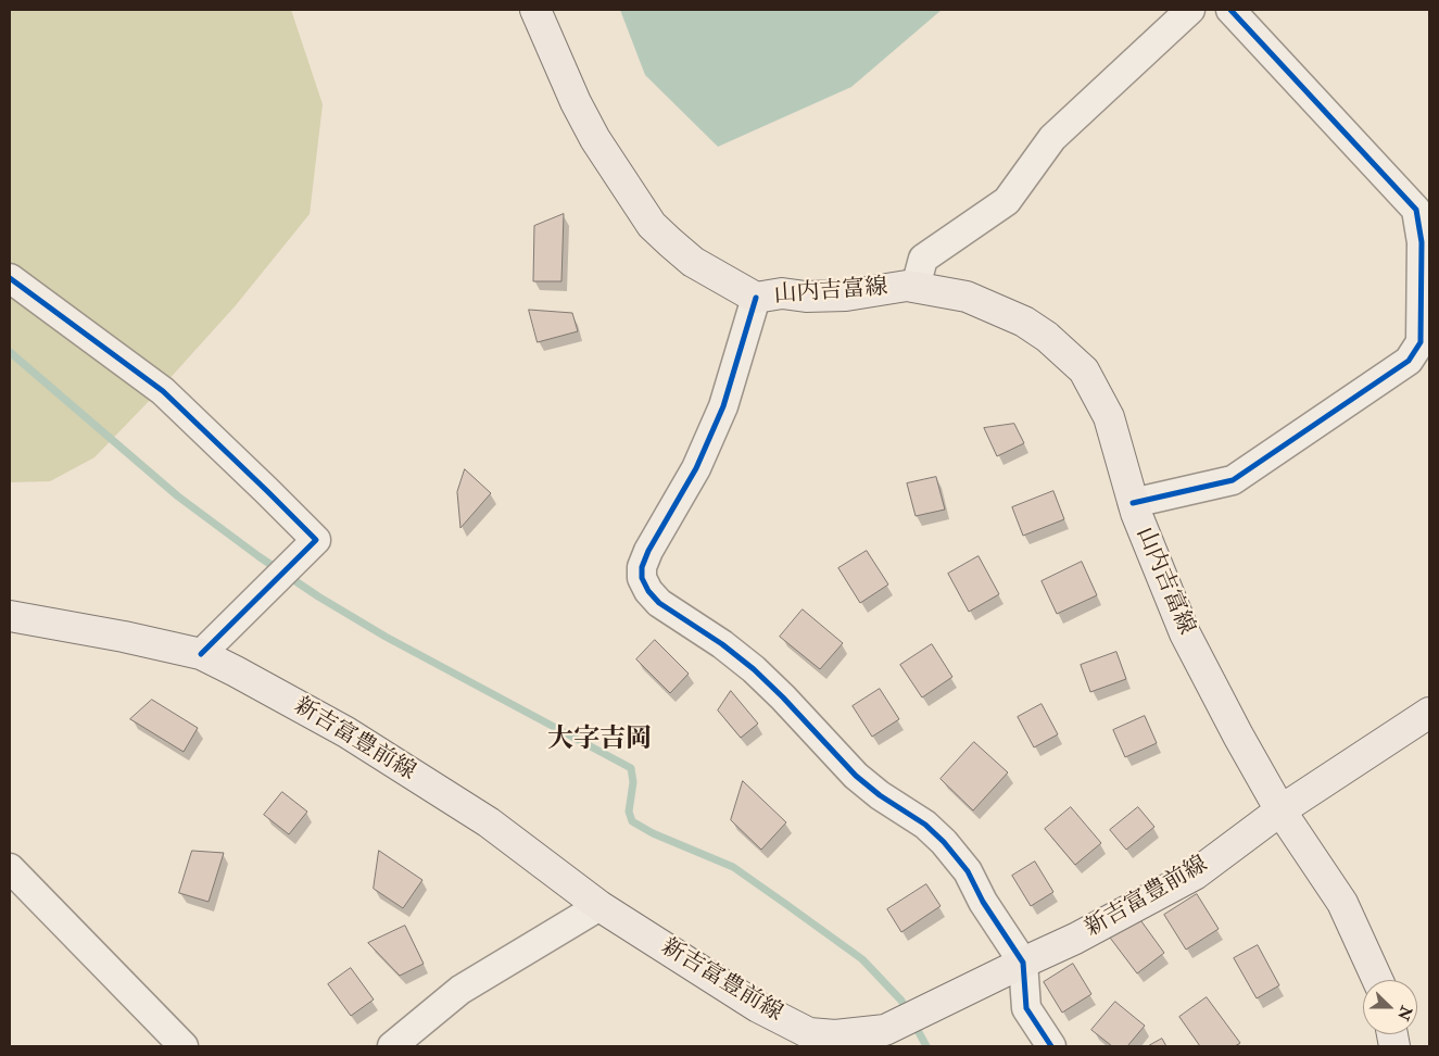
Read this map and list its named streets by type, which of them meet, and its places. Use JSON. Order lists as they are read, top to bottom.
{
  "streets": {
    "main road": ["山内吉富線", "新吉富豊前線"]
  },
  "crossings": [
    ["山内吉富線", "新吉富豊前線"]
  ],
  "districts": ["大字吉岡"],
  "north": "right"
}
